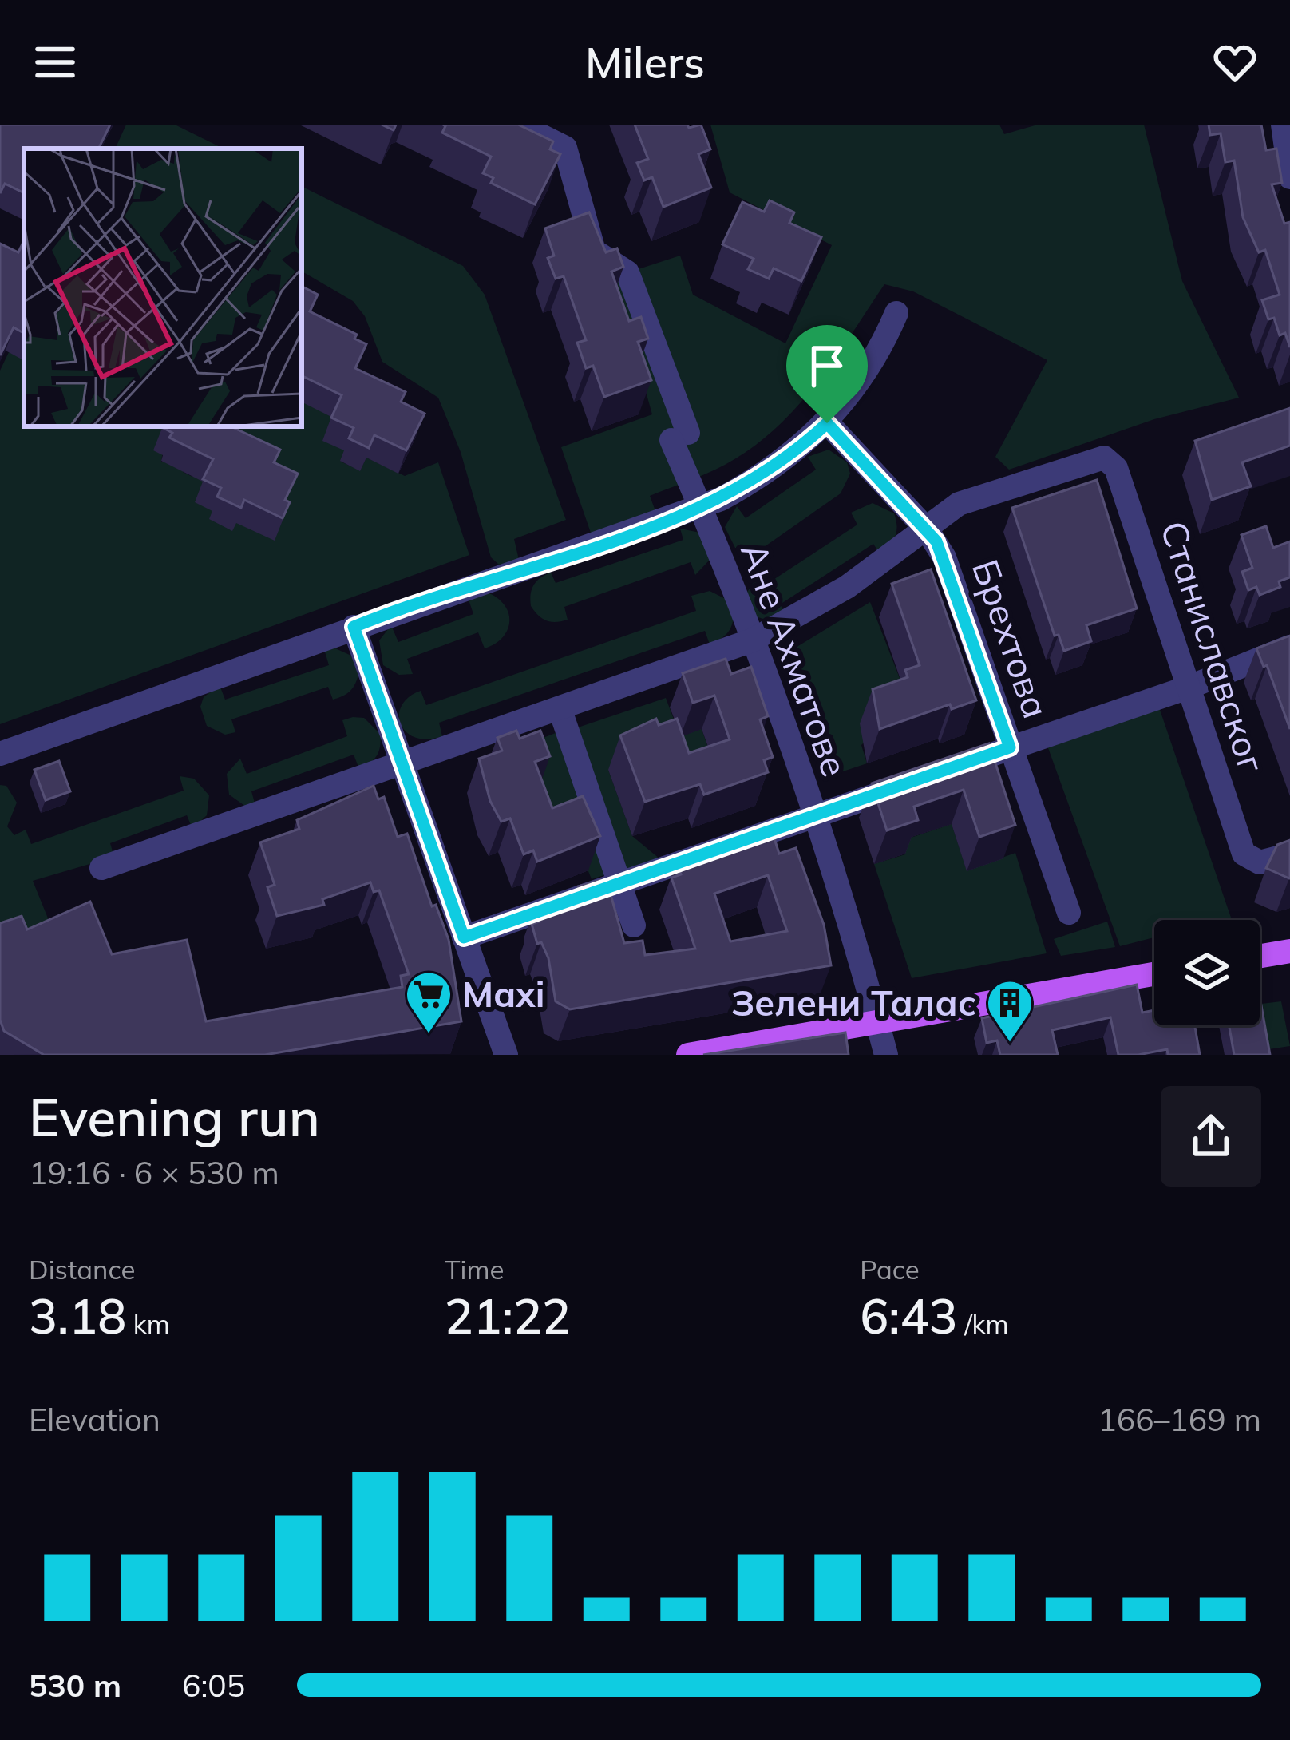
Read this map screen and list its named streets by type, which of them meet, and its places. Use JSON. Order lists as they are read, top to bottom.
{
  "streets": {
    "street": ["Брехтова", "Станиславског", "Ане Ахматове"]
  },
  "crossings": [
    ["Брехтова", "Станиславског"]
  ],
  "places": {
    "supermarket": ["Maxi"],
    "building": ["Зелени Талас"]
  },
  "page": {
    "header": "Milers",
    "heading": ["Evening run", "19:16 · 6 × 530 m"],
    "stats": [
      ["Distance", "3.18 km"],
      ["Time", "21:22"],
      ["Pace", "6:43 /km"]
    ],
    "chart": ["Elevation", "166–169 m"],
    "list": [
      {
        "name": "530 m",
        "note": "6:05"
      }
    ]
  }
}
